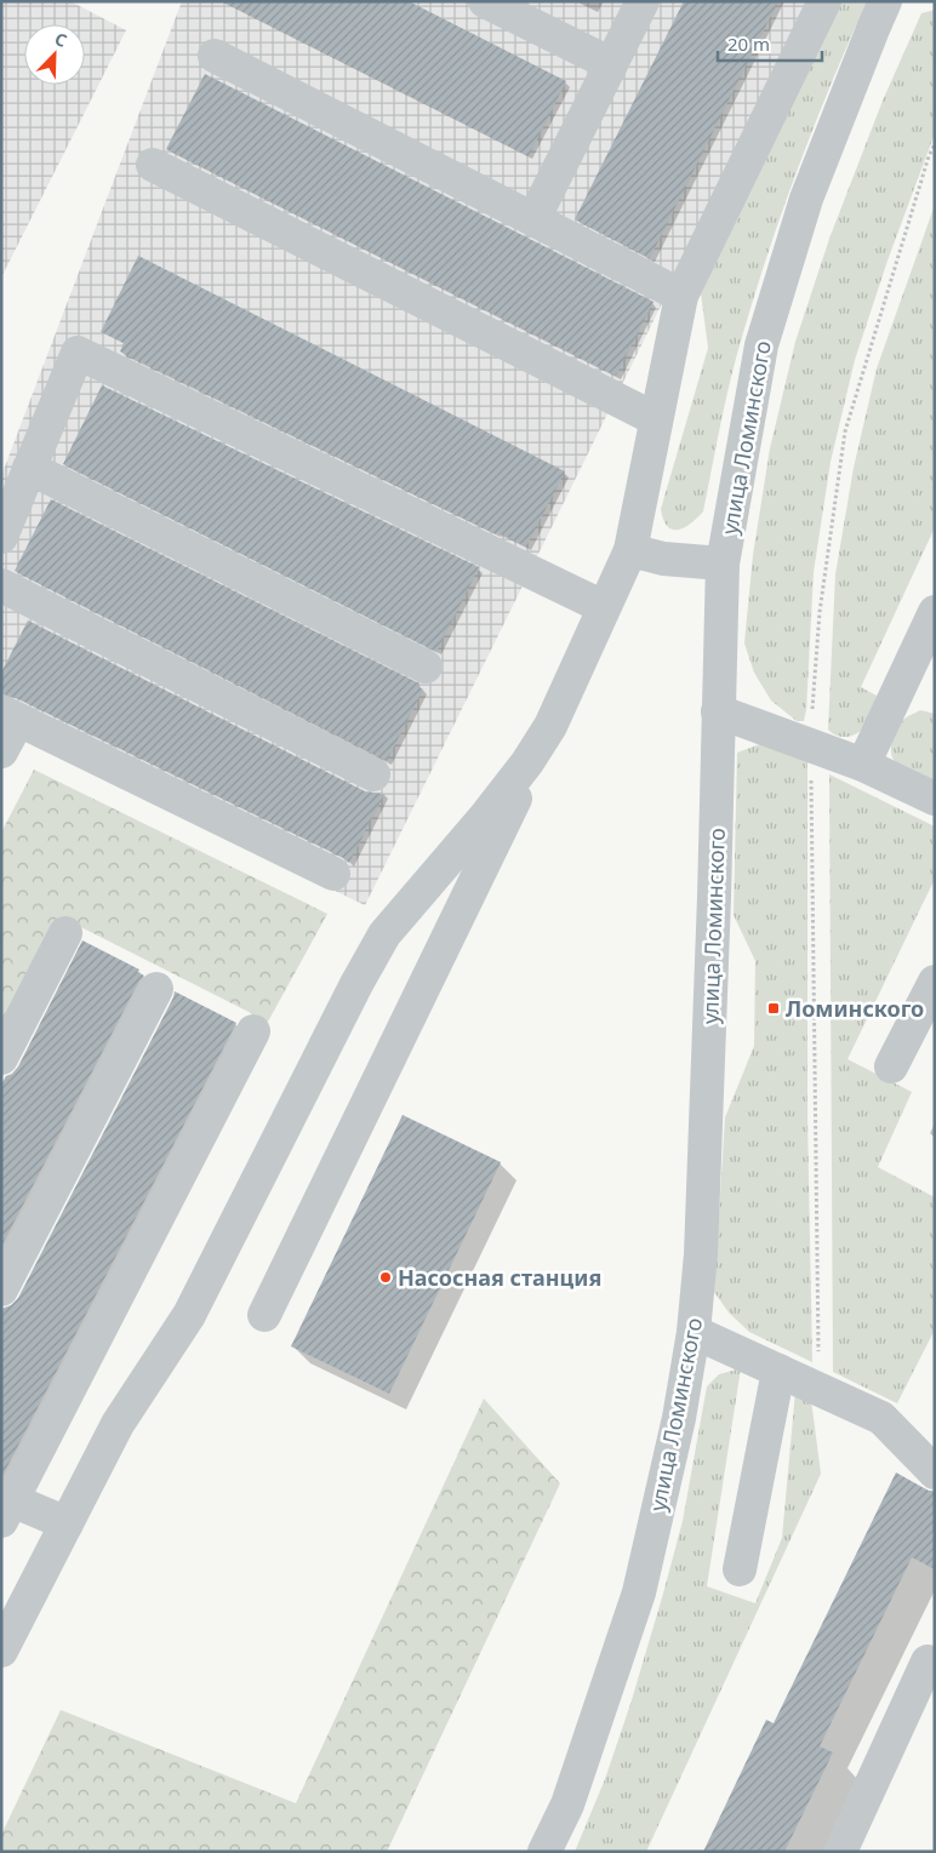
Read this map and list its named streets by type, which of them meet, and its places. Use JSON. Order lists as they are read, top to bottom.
{
  "streets": {
    "street": ["улица Ломинского"]
  },
  "places": {
    "transit": ["Ломинского"],
    "other": ["Насосная станция"]
  },
  "scale_bar": "20 m",
  "north": "top right"
}
